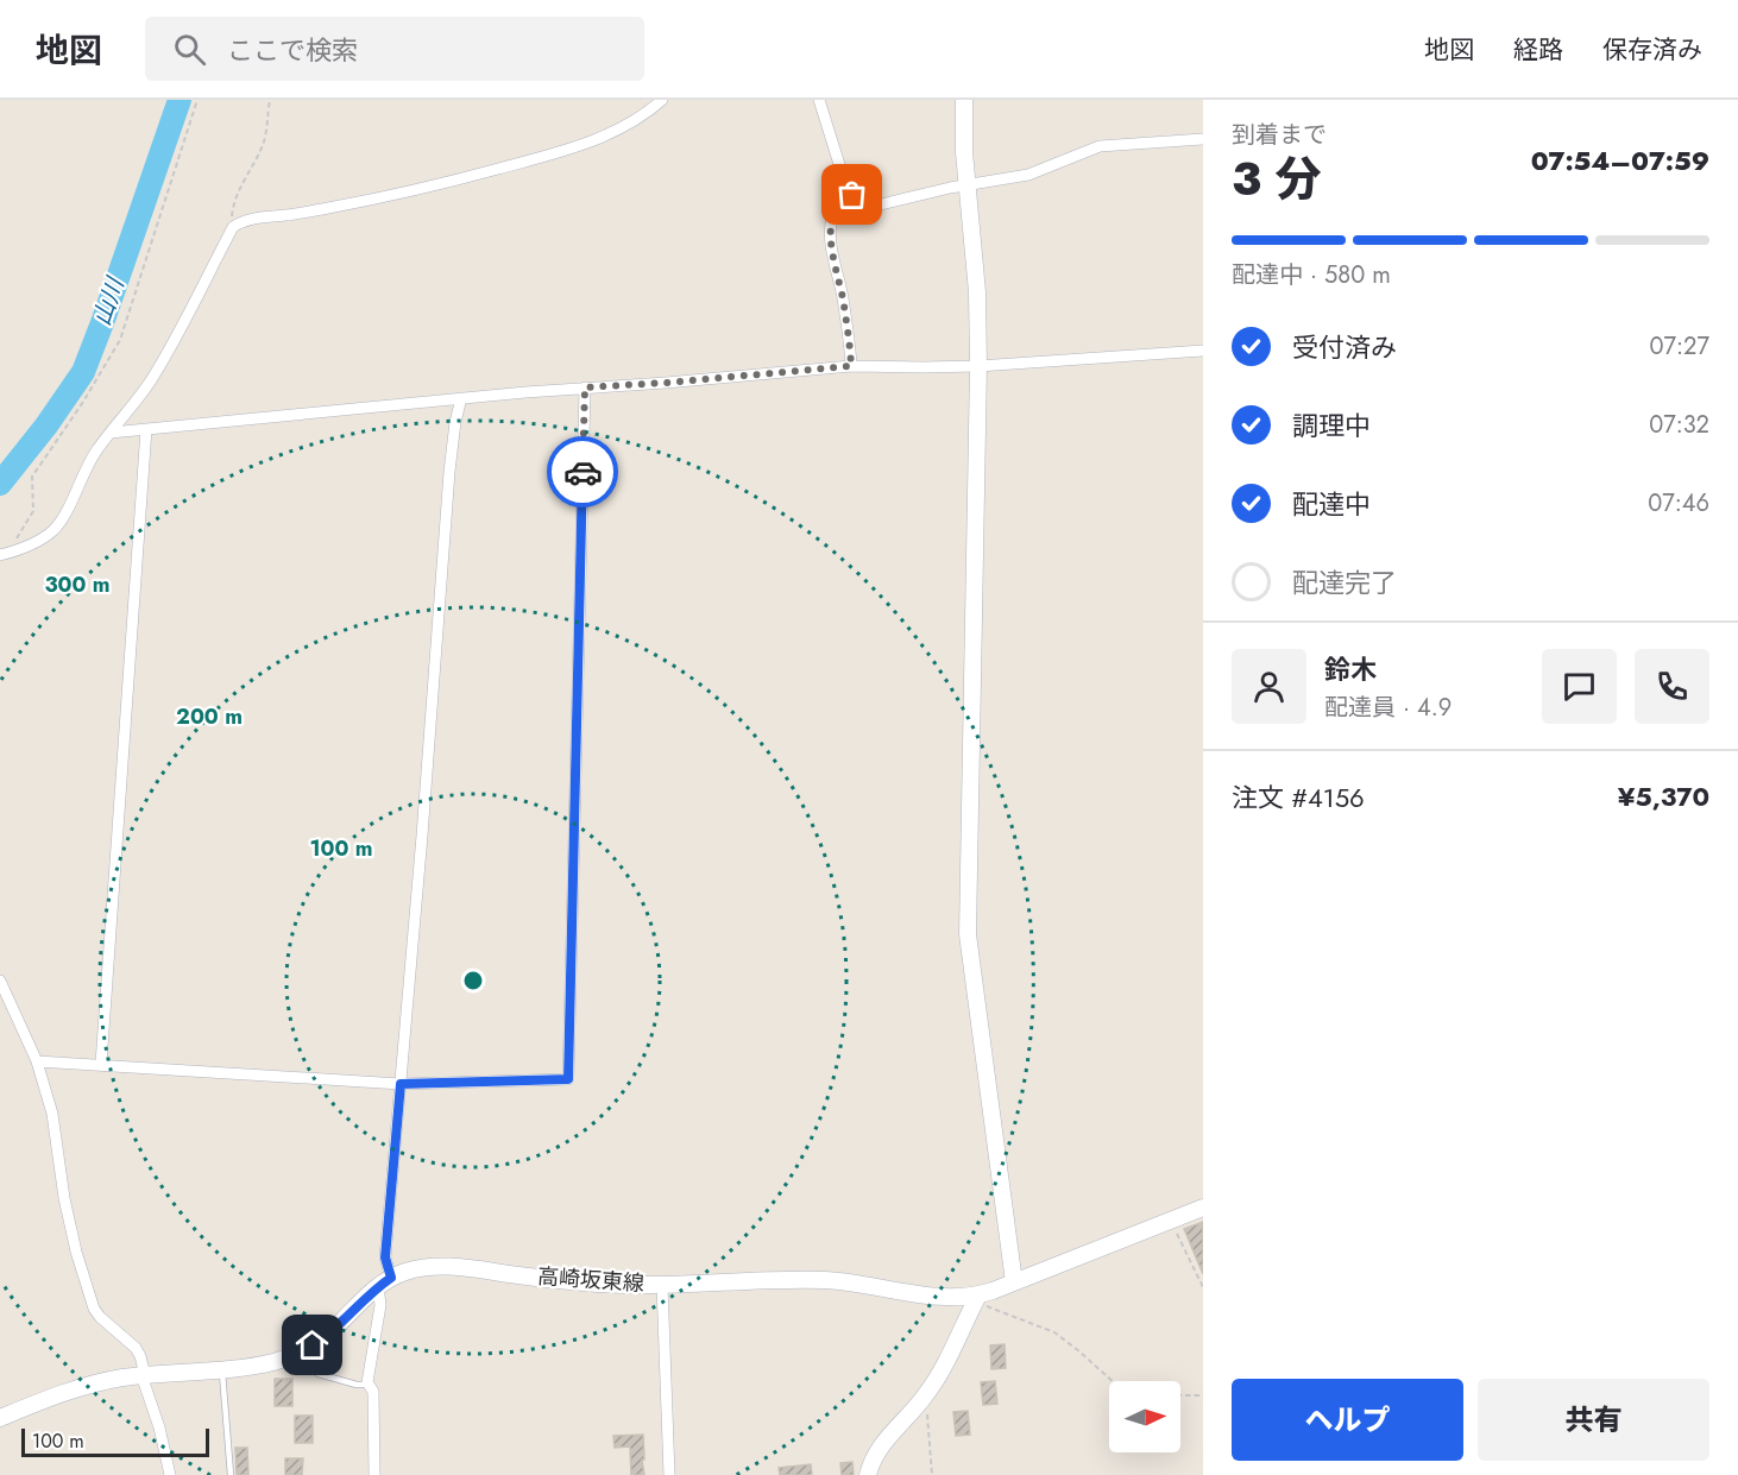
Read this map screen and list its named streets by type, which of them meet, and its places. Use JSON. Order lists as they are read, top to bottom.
{
  "streets": {
    "street": ["高崎坂東線"]
  },
  "water": ["山川"],
  "scale_bar": "100 m",
  "north": "right",
  "page": {
    "header": "地図",
    "search": "ここで検索",
    "nav": ["地図", "経路", "保存済み"],
    "heading": ["3 分", "到着まで", "07:54–07:59"],
    "panel": [
      "鈴木",
      "配達員 · 4.9",
      "注文 #4156",
      "¥5,370"
    ],
    "bar": "配達中 · 580 m",
    "list": [
      ["受付済み", "07:27"],
      ["調理中", "07:32"],
      ["配達中", "07:46"],
      "配達完了"
    ],
    "buttons": ["ヘルプ", "共有"],
    "scale": "100 m"
  },
  "rings": ["300 m", "200 m", "100 m"]
}
